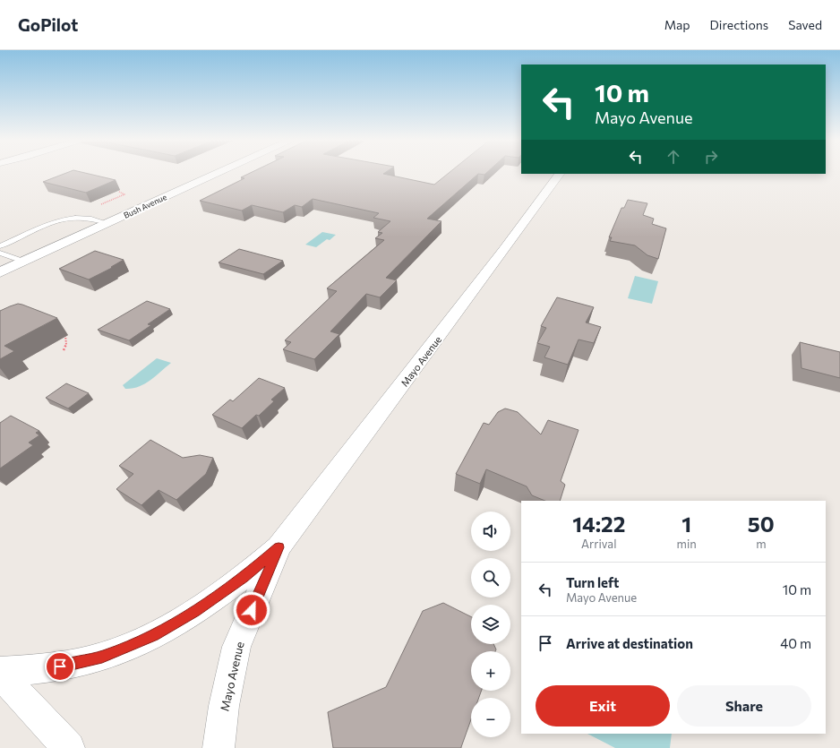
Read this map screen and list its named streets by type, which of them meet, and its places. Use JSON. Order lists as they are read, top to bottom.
{
  "streets": {
    "street": ["Bush Avenue", "Mayo Avenue"]
  },
  "page": {
    "header": "GoPilot",
    "nav": ["Map", "Directions", "Saved"],
    "turn": ["10 m", "Mayo Avenue"],
    "eta": [
      "14:22",
      "Arrival",
      "1",
      "min",
      "50",
      "m"
    ],
    "map_buttons": ["+", "−"],
    "list": [
      {
        "name": "Turn left",
        "note": "Mayo Avenue",
        "value": "10 m"
      },
      {
        "name": "Arrive at destination",
        "value": "40 m"
      }
    ],
    "buttons": ["Exit", "Share"]
  }
}
